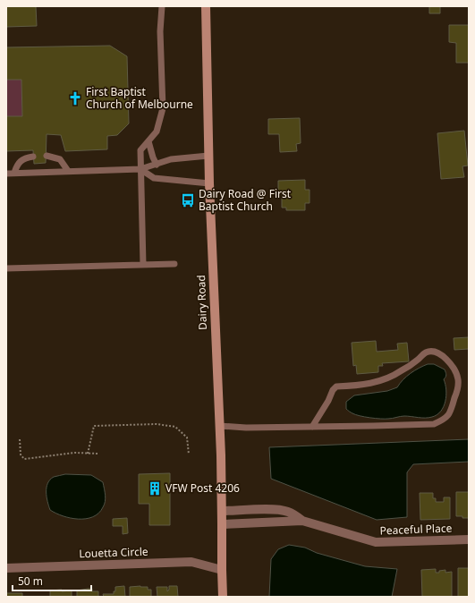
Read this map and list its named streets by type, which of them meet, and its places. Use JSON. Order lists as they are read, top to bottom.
{
  "streets": {
    "street": ["Dairy Road", "Peaceful Place", "Louetta Circle"]
  },
  "crossings": [
    ["Dairy Road", "Peaceful Place"],
    ["Dairy Road", "Louetta Circle"]
  ],
  "places": {
    "church": ["First Baptist Church of Melbourne"],
    "bus stop": ["Dairy Road @ First Baptist Church"],
    "building": ["VFW Post 4206"]
  },
  "scale_bar": "50 m"
}
